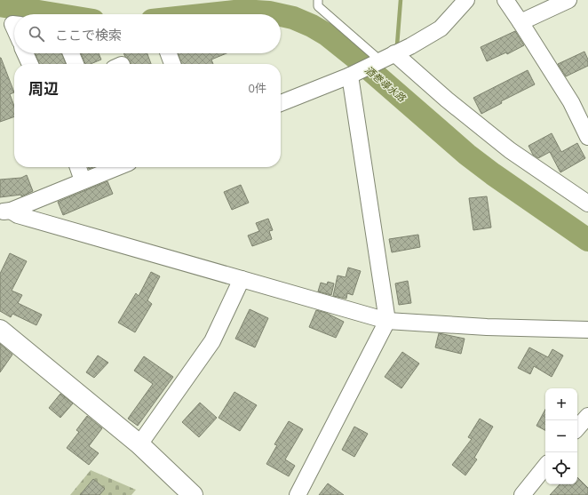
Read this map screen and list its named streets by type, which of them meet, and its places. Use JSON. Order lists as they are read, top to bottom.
{
  "water": ["酒巻導水路"],
  "page": {
    "search": "ここで検索",
    "heading": ["周辺", "0件"],
    "map_buttons": ["+", "−"]
  }
}
